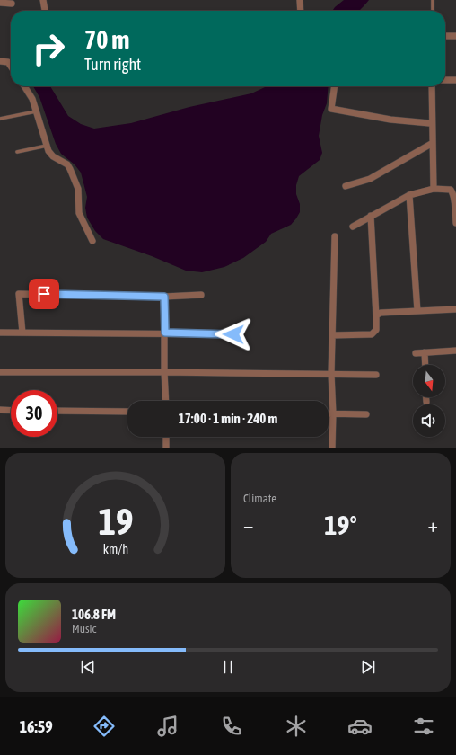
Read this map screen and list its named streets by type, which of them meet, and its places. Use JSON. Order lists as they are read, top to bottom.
{
  "north": "bottom",
  "page": {
    "turn": ["70 m", "Turn right"],
    "limit": "30",
    "trip": "17:00 · 1 min · 240 m",
    "tile": "Climate",
    "heat": ["−", "19°", "+"],
    "song": ["106.8 FM", "Music"],
    "tabs": "16:59",
    "gauge": ["19", "km/h"]
  }
}
